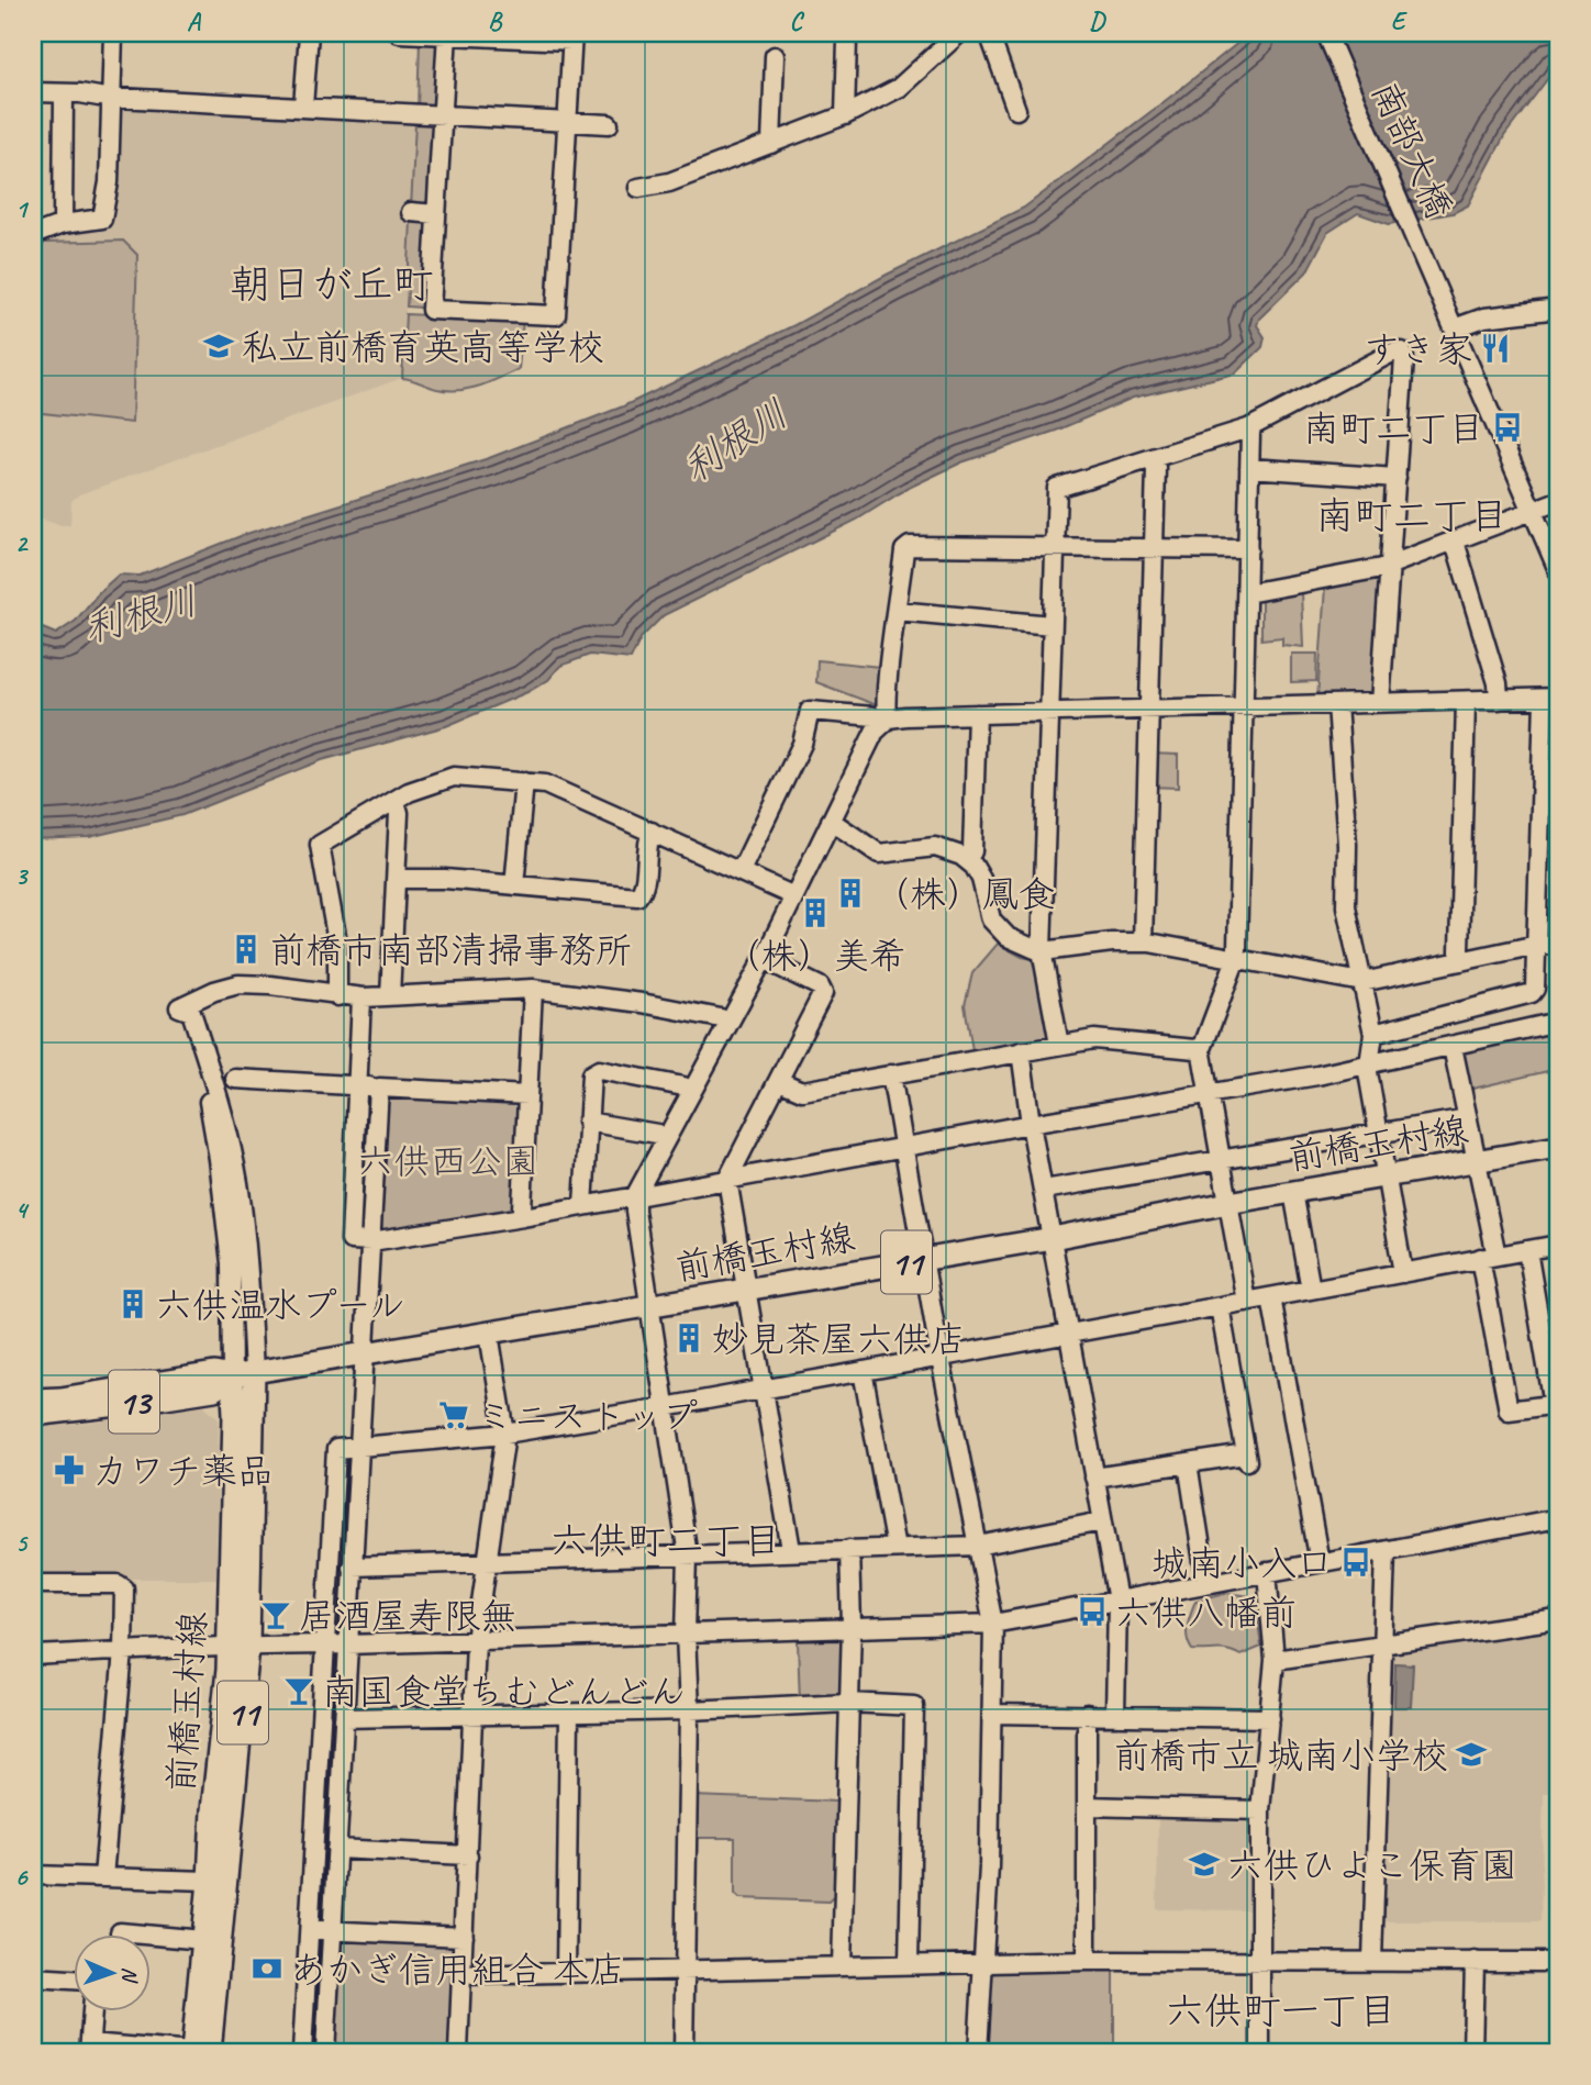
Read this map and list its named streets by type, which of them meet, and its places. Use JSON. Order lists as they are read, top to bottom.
{
  "streets": {
    "main road": ["前橋玉村線", "11", "13"],
    "street": ["南部大橋"]
  },
  "crossings": [
    ["前橋玉村線", "13"]
  ],
  "districts": [
    "朝日が丘町",
    "南町二丁目",
    "六供町二丁目",
    "六供町一丁目"
  ],
  "water": ["利根川"],
  "parks": ["六供西公園"],
  "places": {
    "school or university": ["私立前橋育英高等学校", "前橋市立 城南小学校", "六供ひよこ保育園"],
    "restaurant": ["すき家"],
    "bus stop": ["南町二丁目", "城南小入口", "六供八幡前"],
    "building": [
      "（株）鳳食",
      "（株）美希",
      "前橋市南部清掃事務所",
      "六供温水プール",
      "妙見茶屋六供店"
    ],
    "supermarket": ["ミニストップ"],
    "pharmacy": ["カワチ薬品"],
    "bar": ["居酒屋寿限無", "南国食堂ちむどんどん"],
    "bank": ["あかぎ信用組合 本店"]
  },
  "north": "right",
  "grid": {
    "columns": [
      "A",
      "B",
      "C",
      "D",
      "E"
    ],
    "rows": [
      "1",
      "2",
      "3",
      "4",
      "5",
      "6"
    ]
  }
}
